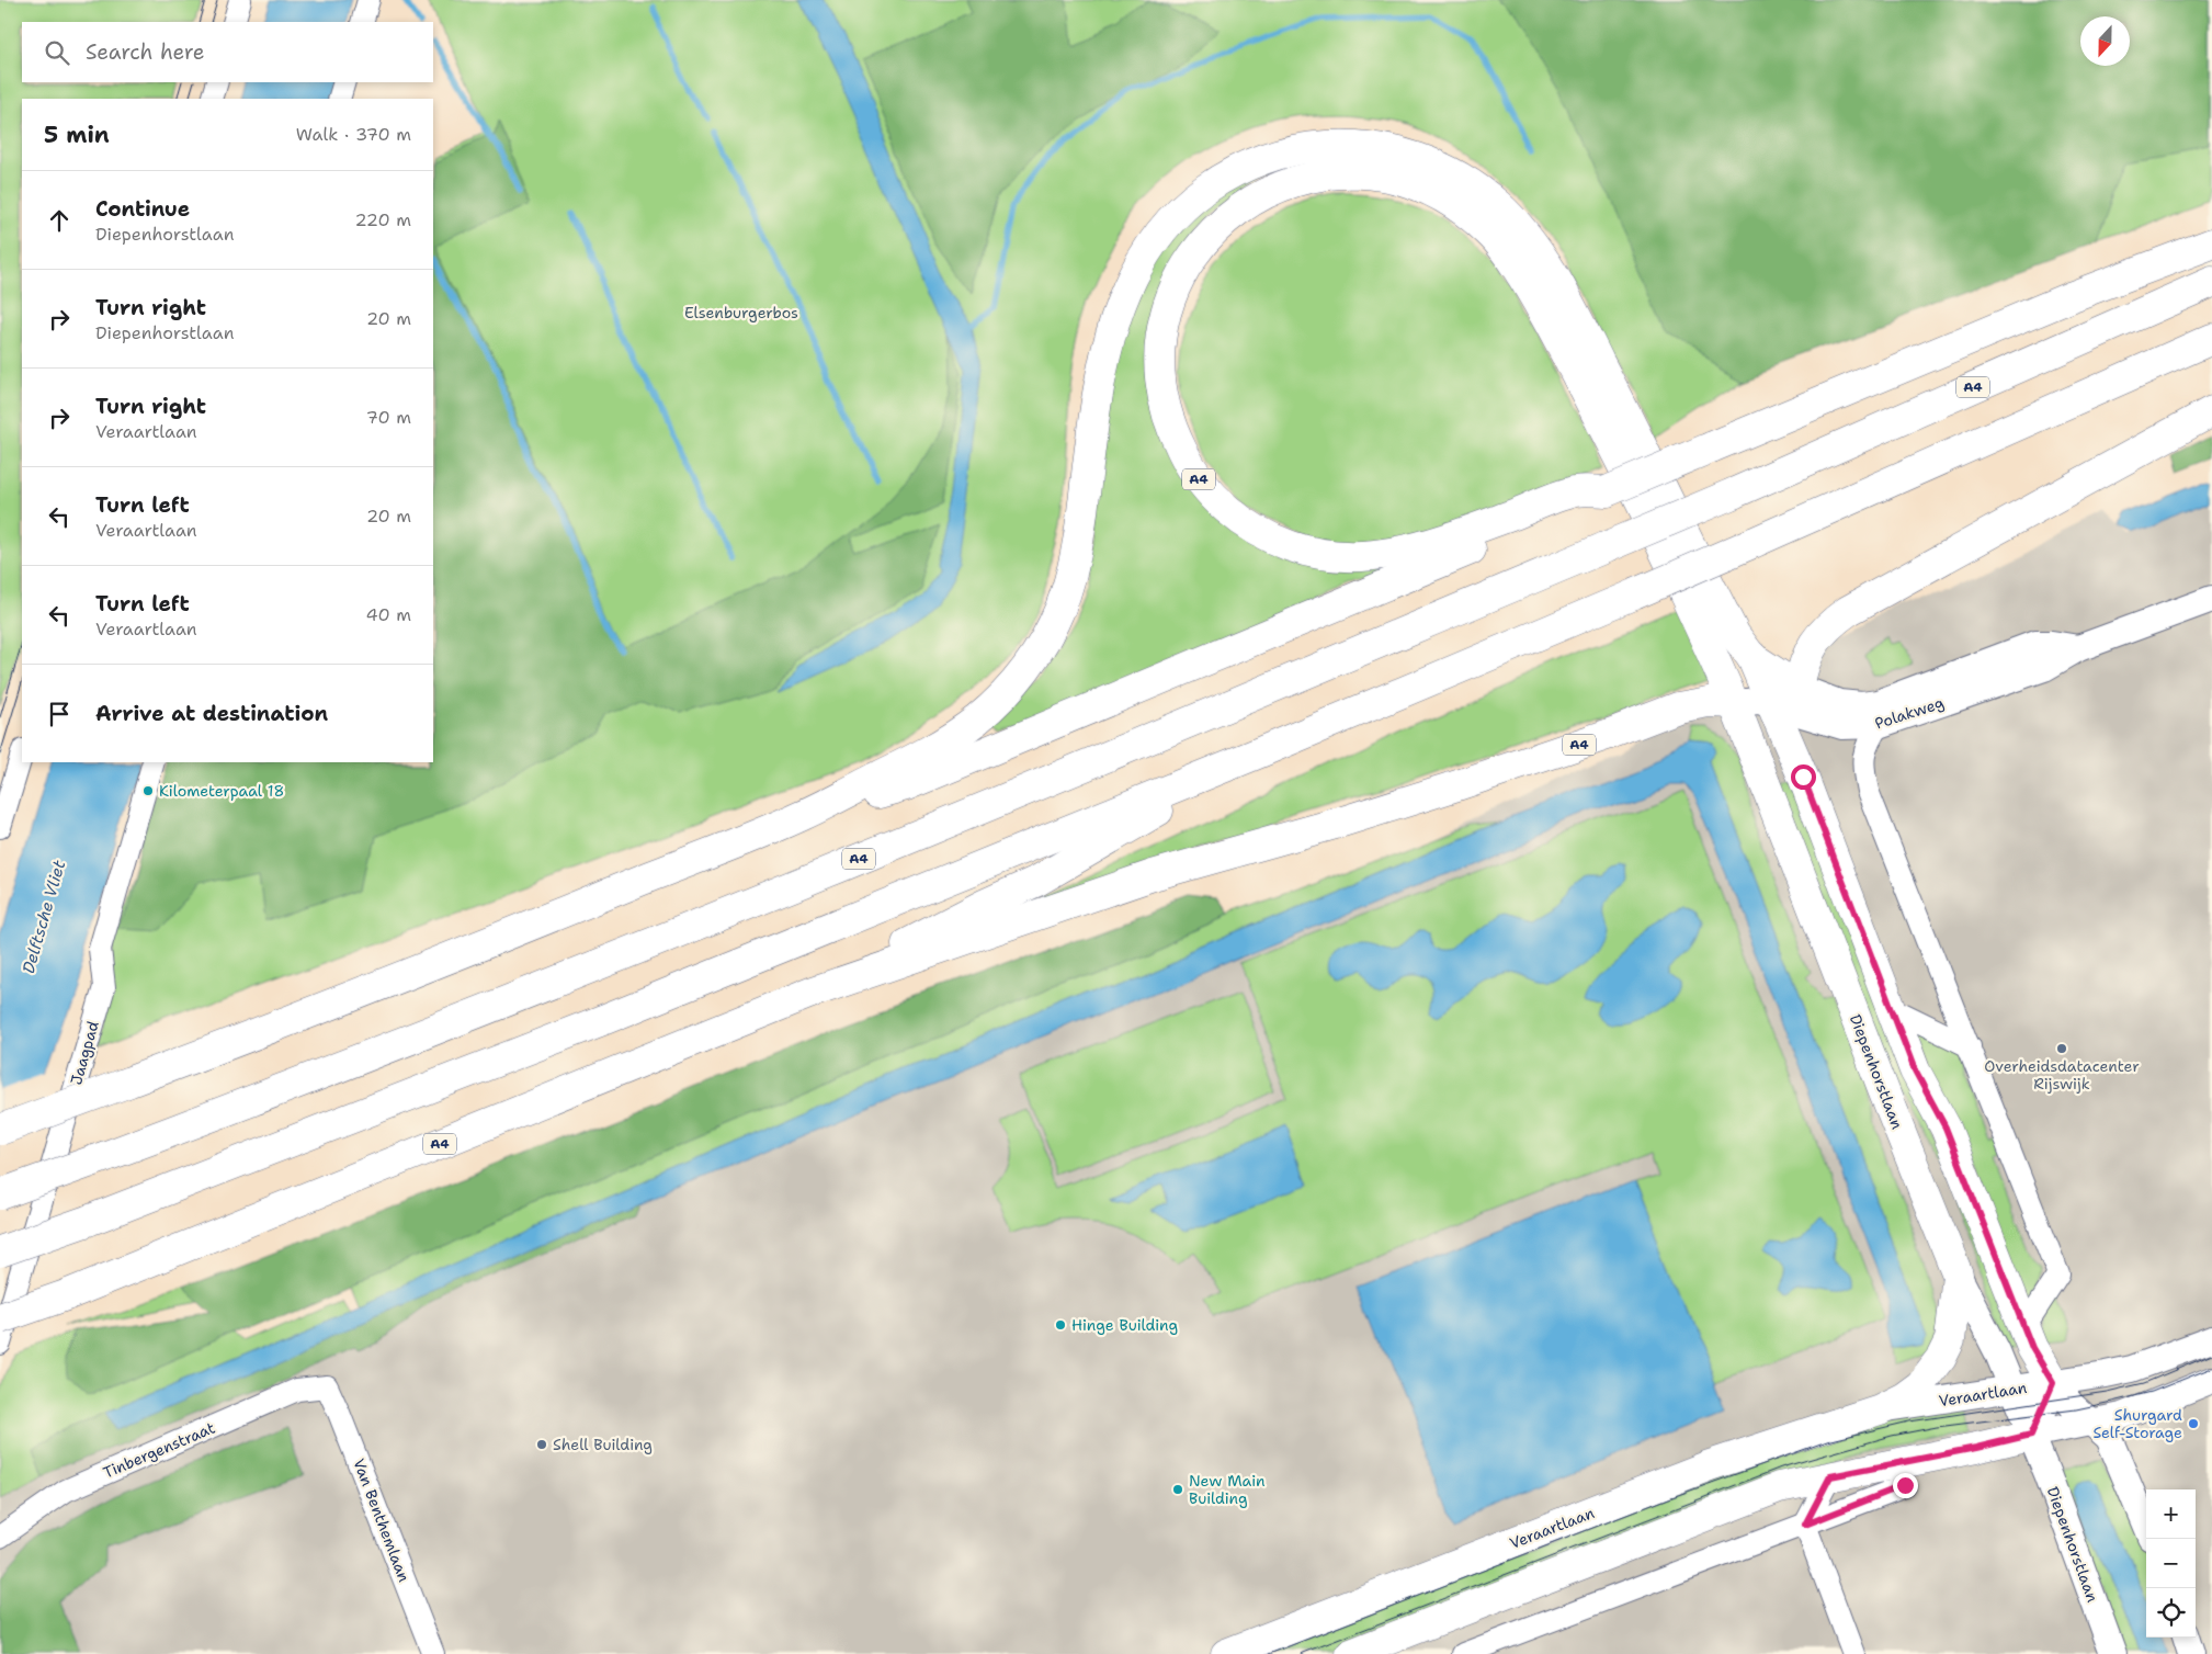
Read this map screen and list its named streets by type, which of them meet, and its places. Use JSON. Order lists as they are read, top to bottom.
{
  "streets": {
    "main road": ["A4", "Diepenhorstlaan", "Veraartlaan"],
    "street": [
      "Polakweg",
      "Jaagpad",
      "Tinbergenstraat",
      "Van Benthemlaan"
    ]
  },
  "crossings": [
    ["A4", "Polakweg"],
    ["A4", "Diepenhorstlaan"],
    ["Polakweg", "Diepenhorstlaan"],
    ["Diepenhorstlaan", "Veraartlaan"],
    ["Tinbergenstraat", "Van Benthemlaan"]
  ],
  "water": ["Delftsche Vliet"],
  "parks": ["Elsenburgerbos"],
  "places": [
    "Kilometerpaal 18",
    "Overheidsdatacenter Rijswijk",
    "Hinge Building",
    "Shurgard Self-Storage",
    "Shell Building",
    "New Main Building"
  ],
  "north": "bottom",
  "page": {
    "search": "Search here",
    "heading": ["5 min", "Walk · 370 m"],
    "list": [
      ["Continue", "Diepenhorstlaan", "220 m"],
      ["Turn right", "Diepenhorstlaan", "20 m"],
      ["Turn right", "Veraartlaan", "70 m"],
      ["Turn left", "Veraartlaan", "20 m"],
      ["Turn left", "Veraartlaan", "40 m"],
      "Arrive at destination"
    ],
    "map_buttons": ["+", "−"]
  }
}
